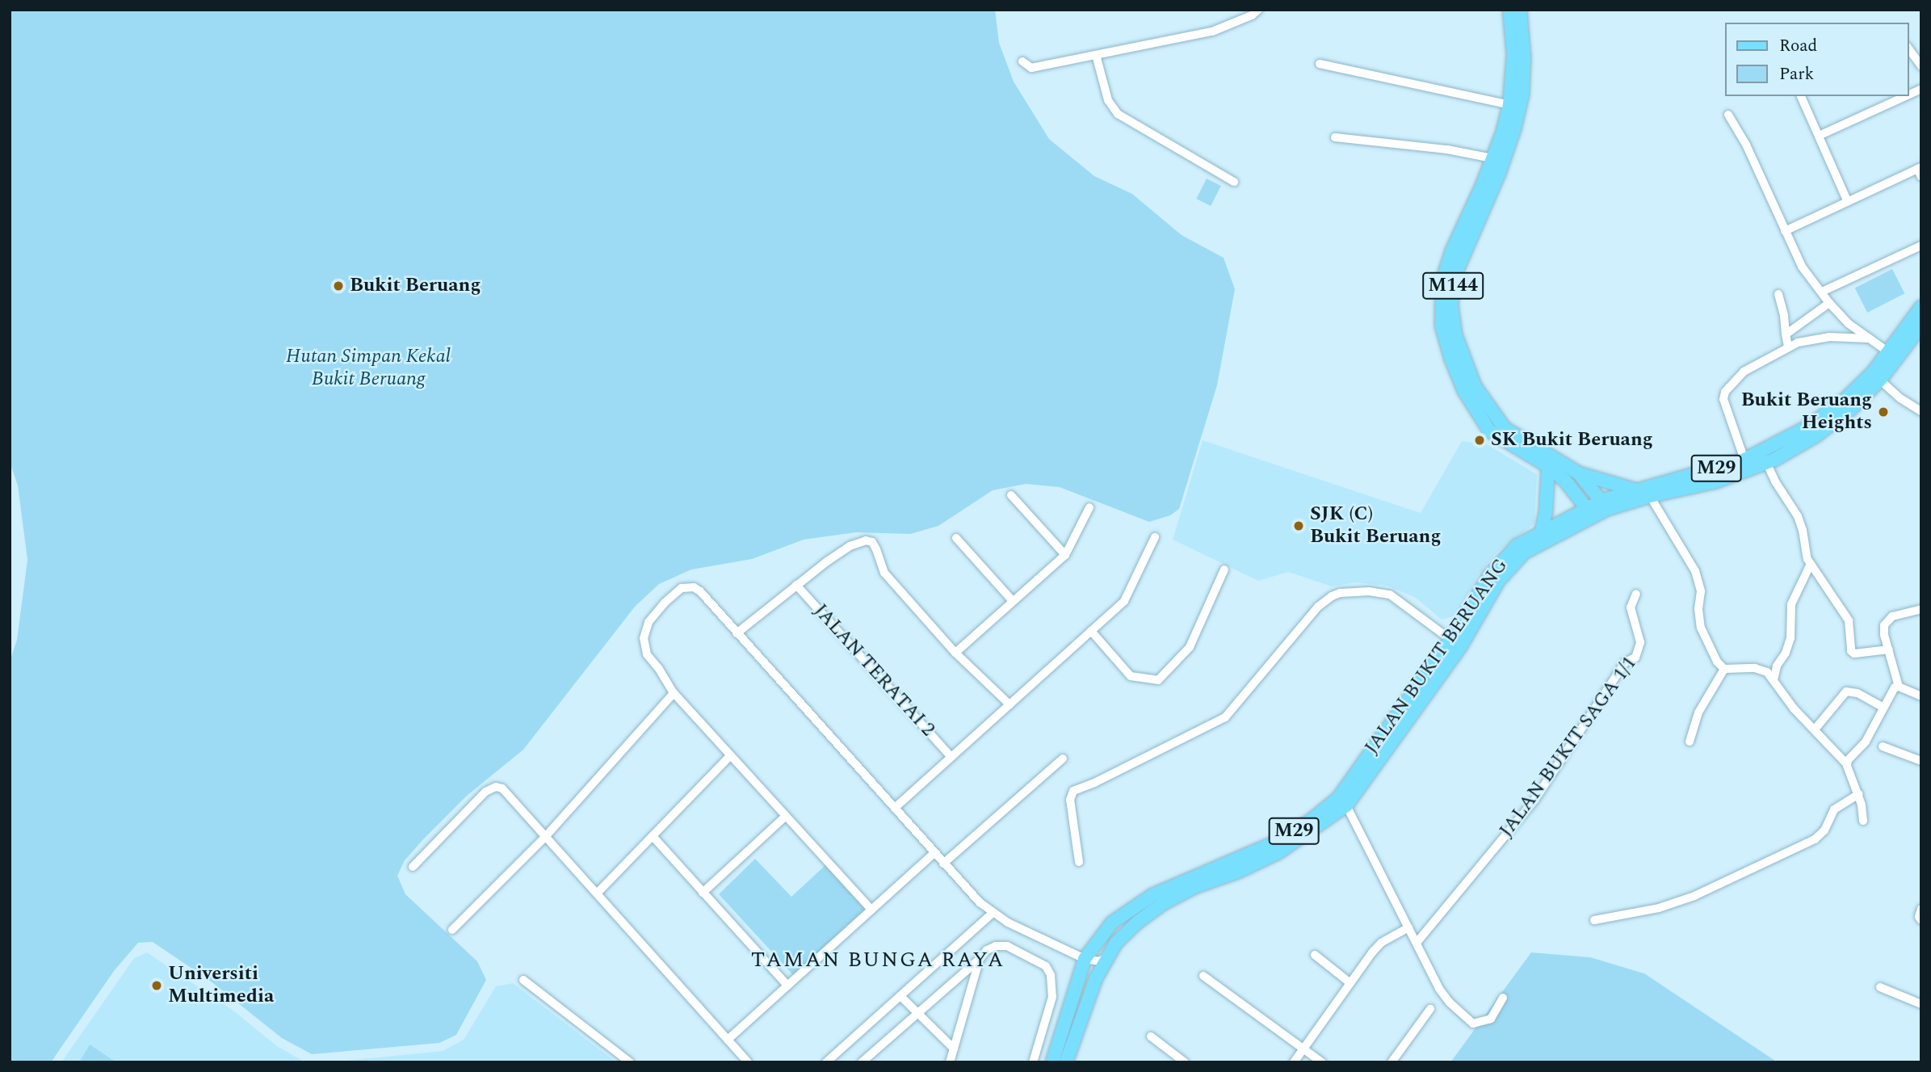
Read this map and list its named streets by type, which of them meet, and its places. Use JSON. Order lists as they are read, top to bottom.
{
  "streets": {
    "main road": ["M144", "M29", "JALAN BUKIT BERUANG"],
    "street": ["JALAN TERATAI 2", "JALAN BUKIT SAGA 1/1"]
  },
  "crossings": [
    ["M144", "JALAN BUKIT BERUANG"]
  ],
  "districts": ["TAMAN BUNGA RAYA"],
  "parks": ["Hutan Simpan Kekal Bukit Beruang"],
  "places": [
    "Bukit Beruang",
    "Bukit Beruang Heights",
    "SK Bukit Beruang",
    "SJK (C) Bukit Beruang",
    "Universiti Multimedia"
  ],
  "legend": ["Road", "Park"]
}
